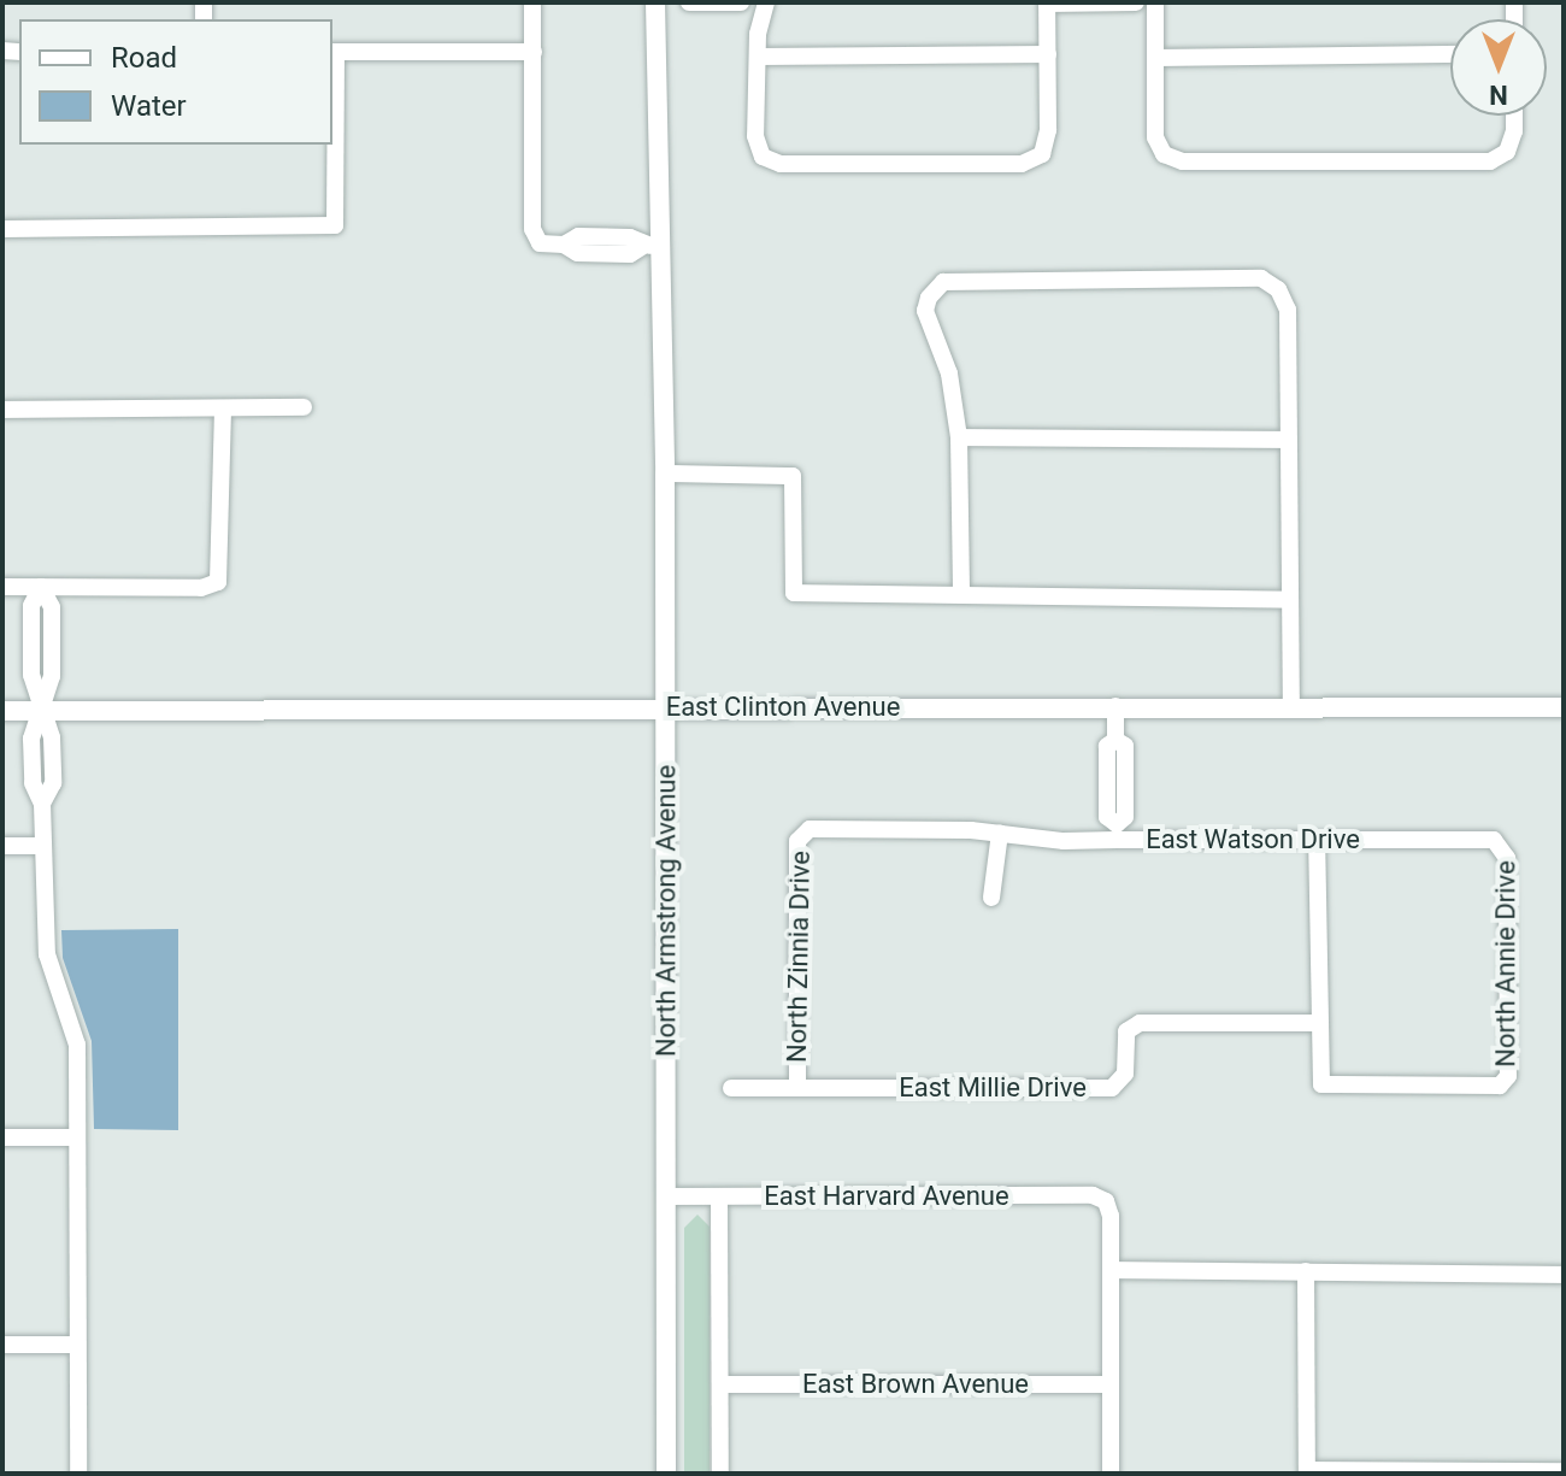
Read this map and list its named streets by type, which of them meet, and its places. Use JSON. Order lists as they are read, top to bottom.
{
  "streets": {
    "street": [
      "East Clinton Avenue",
      "East Watson Drive",
      "North Armstrong Avenue",
      "North Zinnia Drive",
      "North Annie Drive",
      "East Millie Drive",
      "East Harvard Avenue",
      "East Brown Avenue"
    ]
  },
  "crossings": [
    ["East Clinton Avenue", "North Armstrong Avenue"],
    ["East Watson Drive", "North Zinnia Drive"],
    ["East Watson Drive", "North Annie Drive"],
    ["North Armstrong Avenue", "East Harvard Avenue"],
    ["North Zinnia Drive", "East Millie Drive"],
    ["North Annie Drive", "East Millie Drive"]
  ],
  "legend": ["Road", "Water"],
  "north": "bottom"
}
